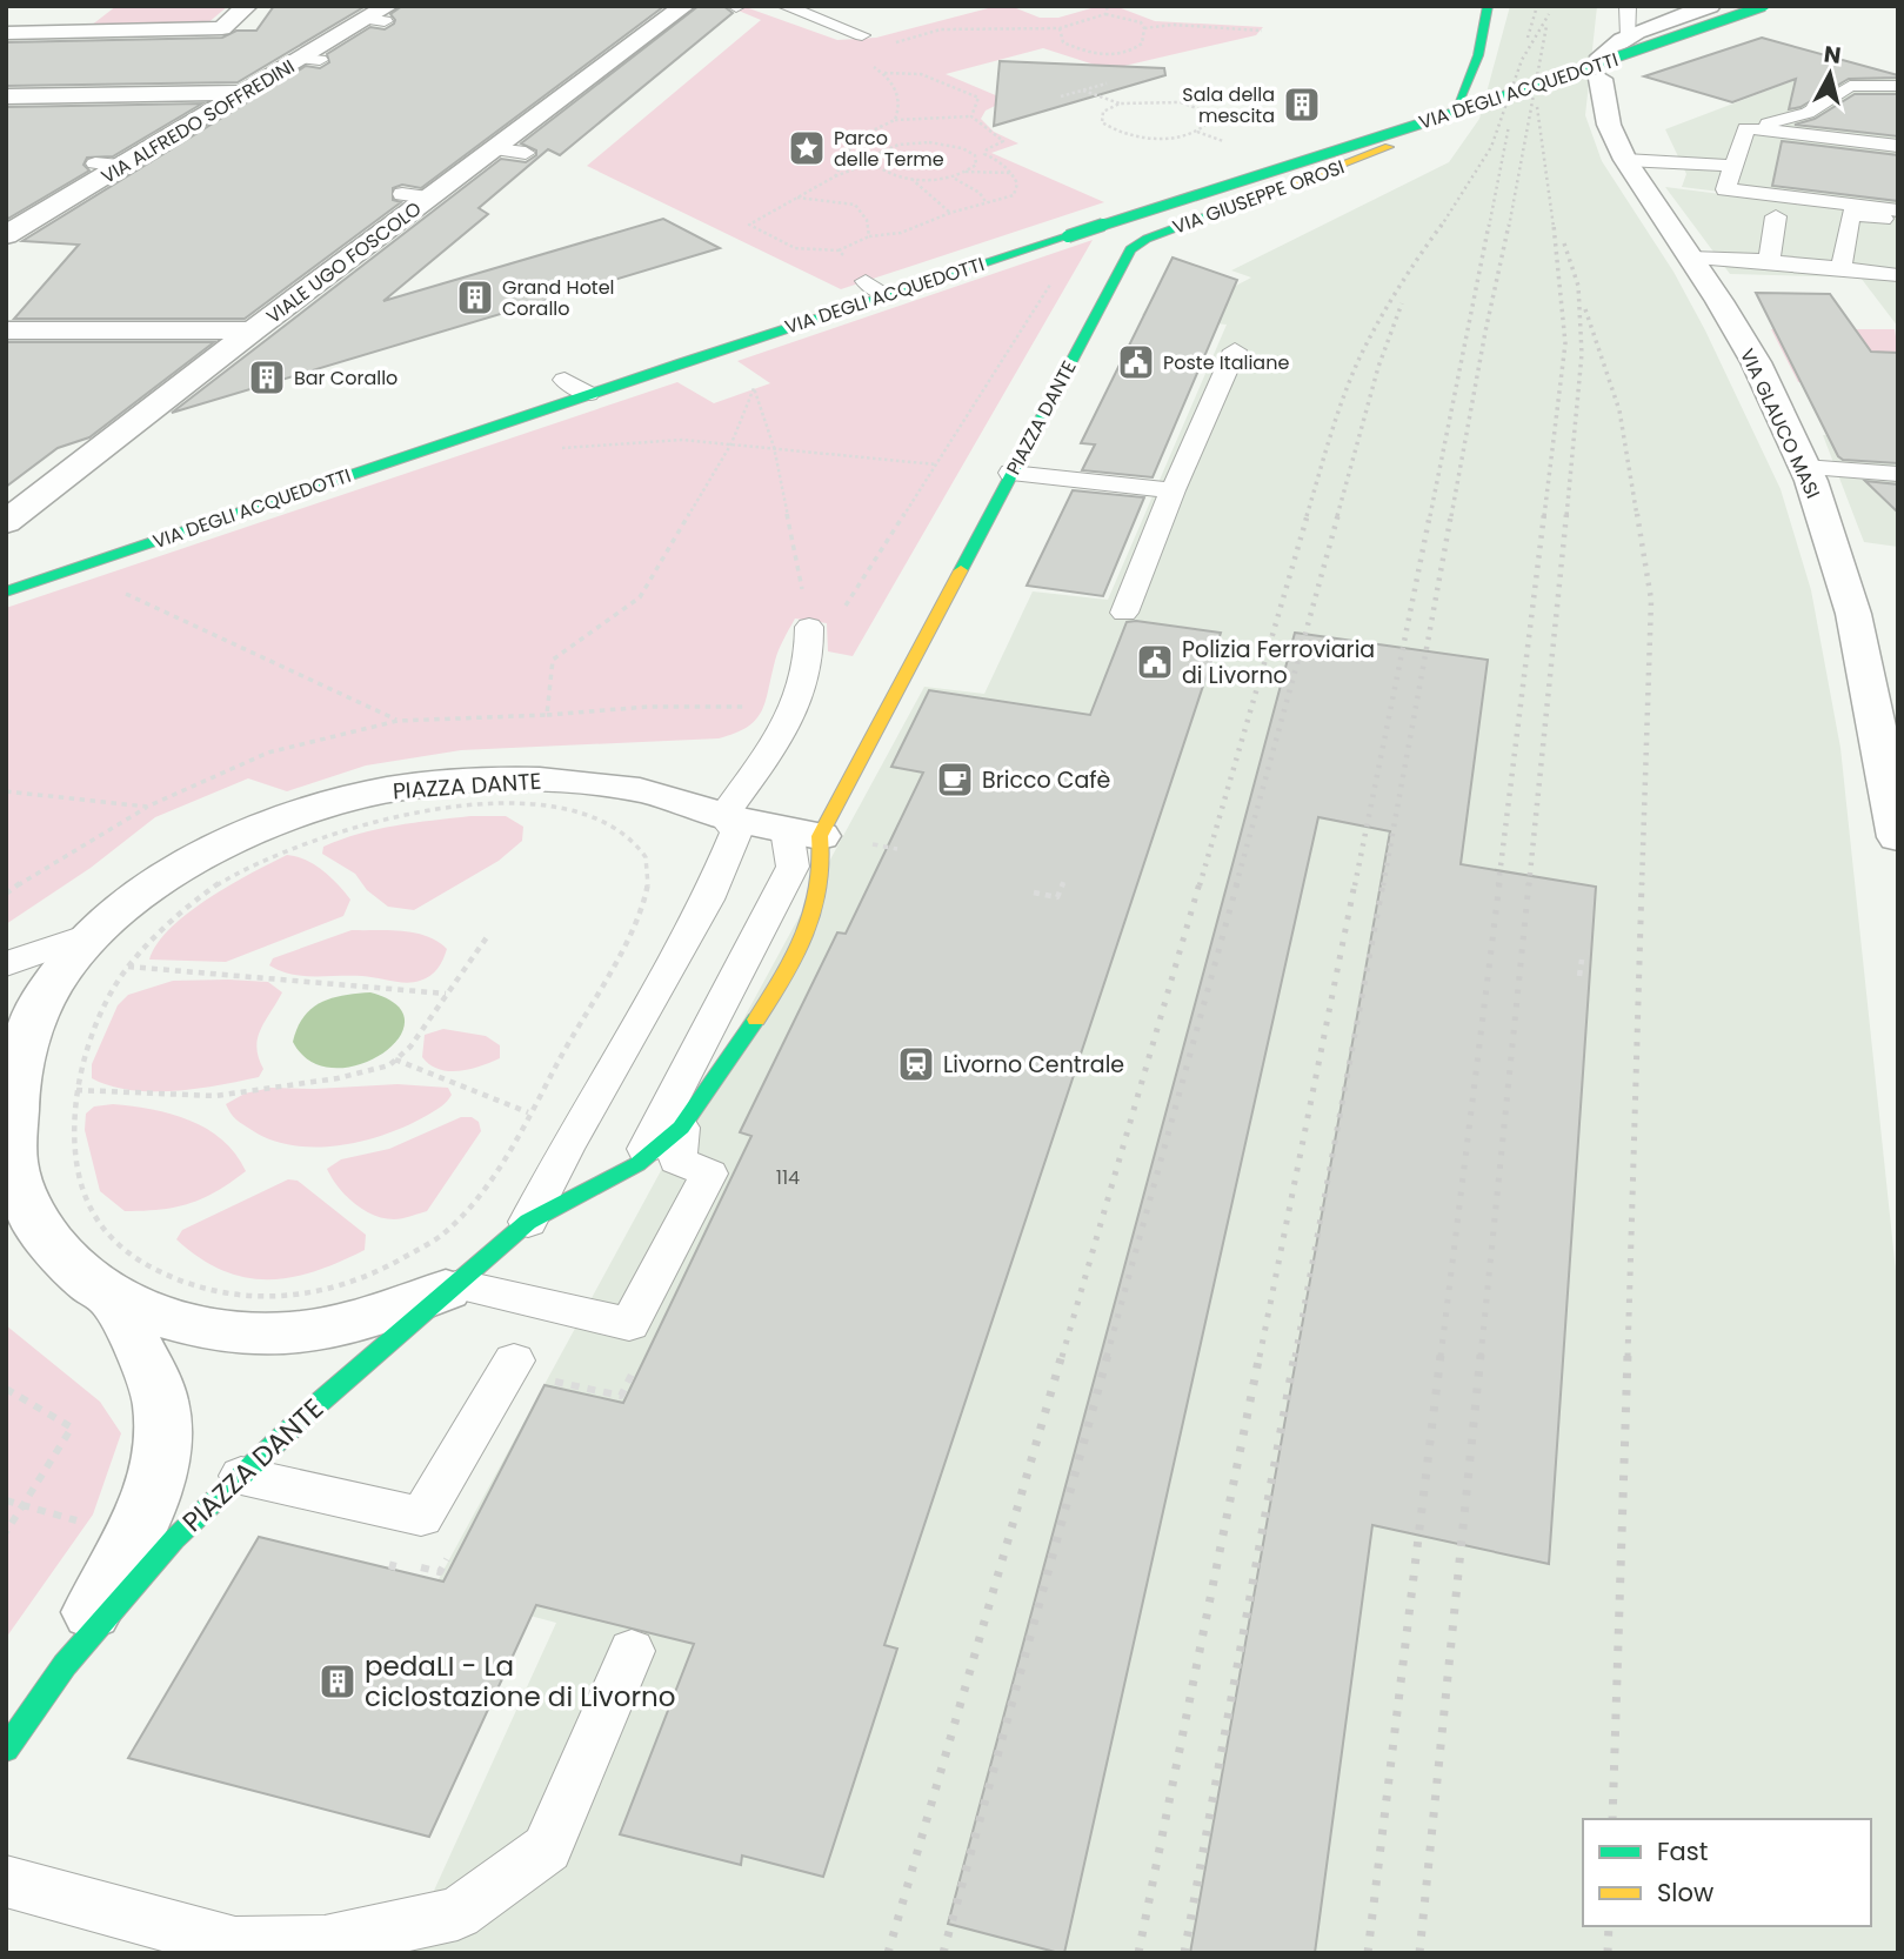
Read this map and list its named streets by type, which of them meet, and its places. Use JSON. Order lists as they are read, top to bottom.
{
  "streets": {
    "street": [
      "VIA DEGLI ACQUEDOTTI",
      "VIA ALFREDO SOFFREDINI",
      "VIA GIUSEPPE OROSI",
      "VIALE UGO FOSCOLO",
      "PIAZZA DANTE",
      "VIA GLAUCO MASI"
    ]
  },
  "crossings": [
    ["VIA DEGLI ACQUEDOTTI", "VIA GLAUCO MASI"],
    ["VIA GIUSEPPE OROSI", "PIAZZA DANTE"]
  ],
  "places": {
    "building": [
      "Sala della mescita",
      "Grand Hotel Corallo",
      "Bar Corallo",
      "pedaLI - La ciclostazione di Livorno"
    ],
    "place": ["Parco delle Terme"],
    "public building": ["Poste Italiane", "Polizia Ferroviaria di Livorno"],
    "cafe": ["Bricco Cafè"],
    "station": ["Livorno Centrale"]
  },
  "house_numbers": ["114"],
  "legend": ["Fast", "Slow"],
  "north": "top"
}
